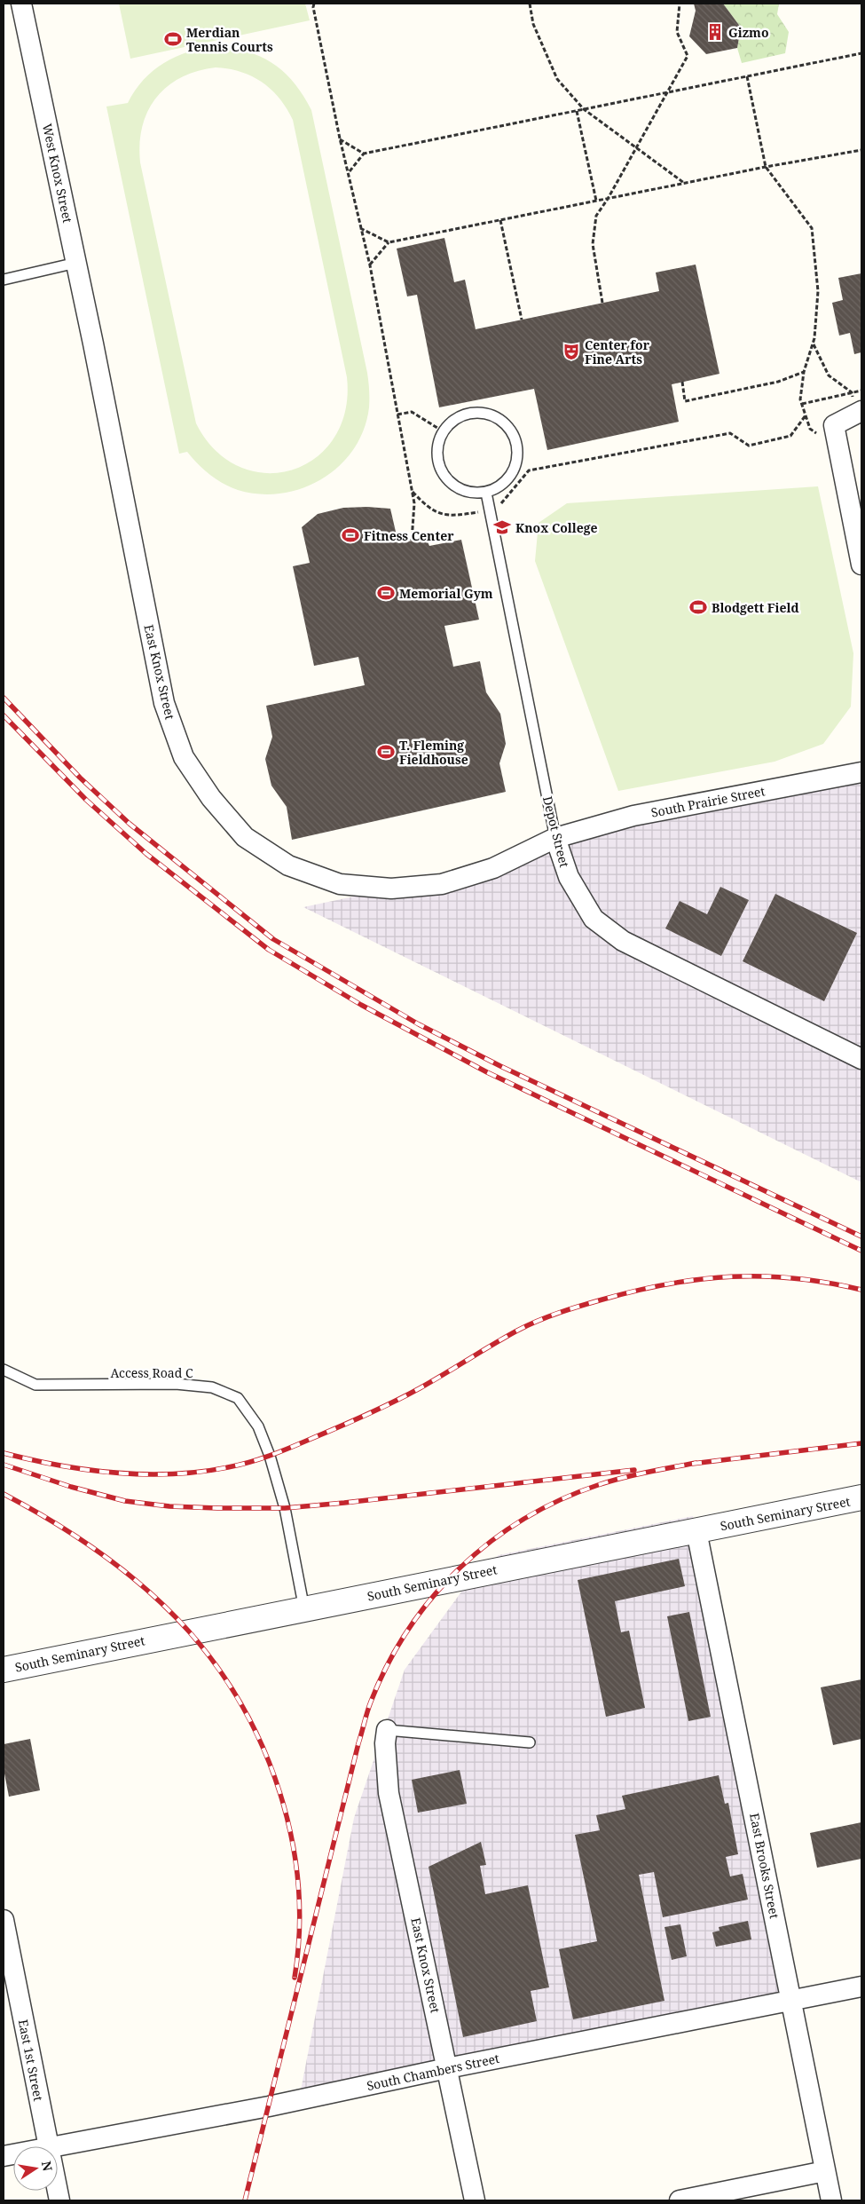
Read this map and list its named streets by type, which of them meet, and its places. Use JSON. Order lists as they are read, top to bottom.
{
  "streets": {
    "street": [
      "West Knox Street",
      "East Knox Street",
      "South Prairie Street",
      "Depot Street",
      "South Seminary Street",
      "East Brooks Street",
      "East 1st Street",
      "South Chambers Street"
    ],
    "lane": ["Access Road C"]
  },
  "crossings": [
    ["West Knox Street", "East Knox Street"],
    ["East Knox Street", "South Prairie Street"],
    ["East Knox Street", "Depot Street"],
    ["East Knox Street", "South Chambers Street"],
    ["South Prairie Street", "Depot Street"],
    ["Access Road C", "South Seminary Street"],
    ["South Seminary Street", "East Brooks Street"],
    ["East Brooks Street", "South Chambers Street"],
    ["East 1st Street", "South Chambers Street"]
  ],
  "places": {
    "building": ["Gizmo"],
    "sports": [
      "Merdian Tennis Courts",
      "Fitness Center",
      "Memorial Gym",
      "Blodgett Field",
      "T. Fleming Fieldhouse"
    ],
    "theatre": ["Center for Fine Arts"],
    "school or university": ["Knox College"]
  },
  "north": "right"
}
